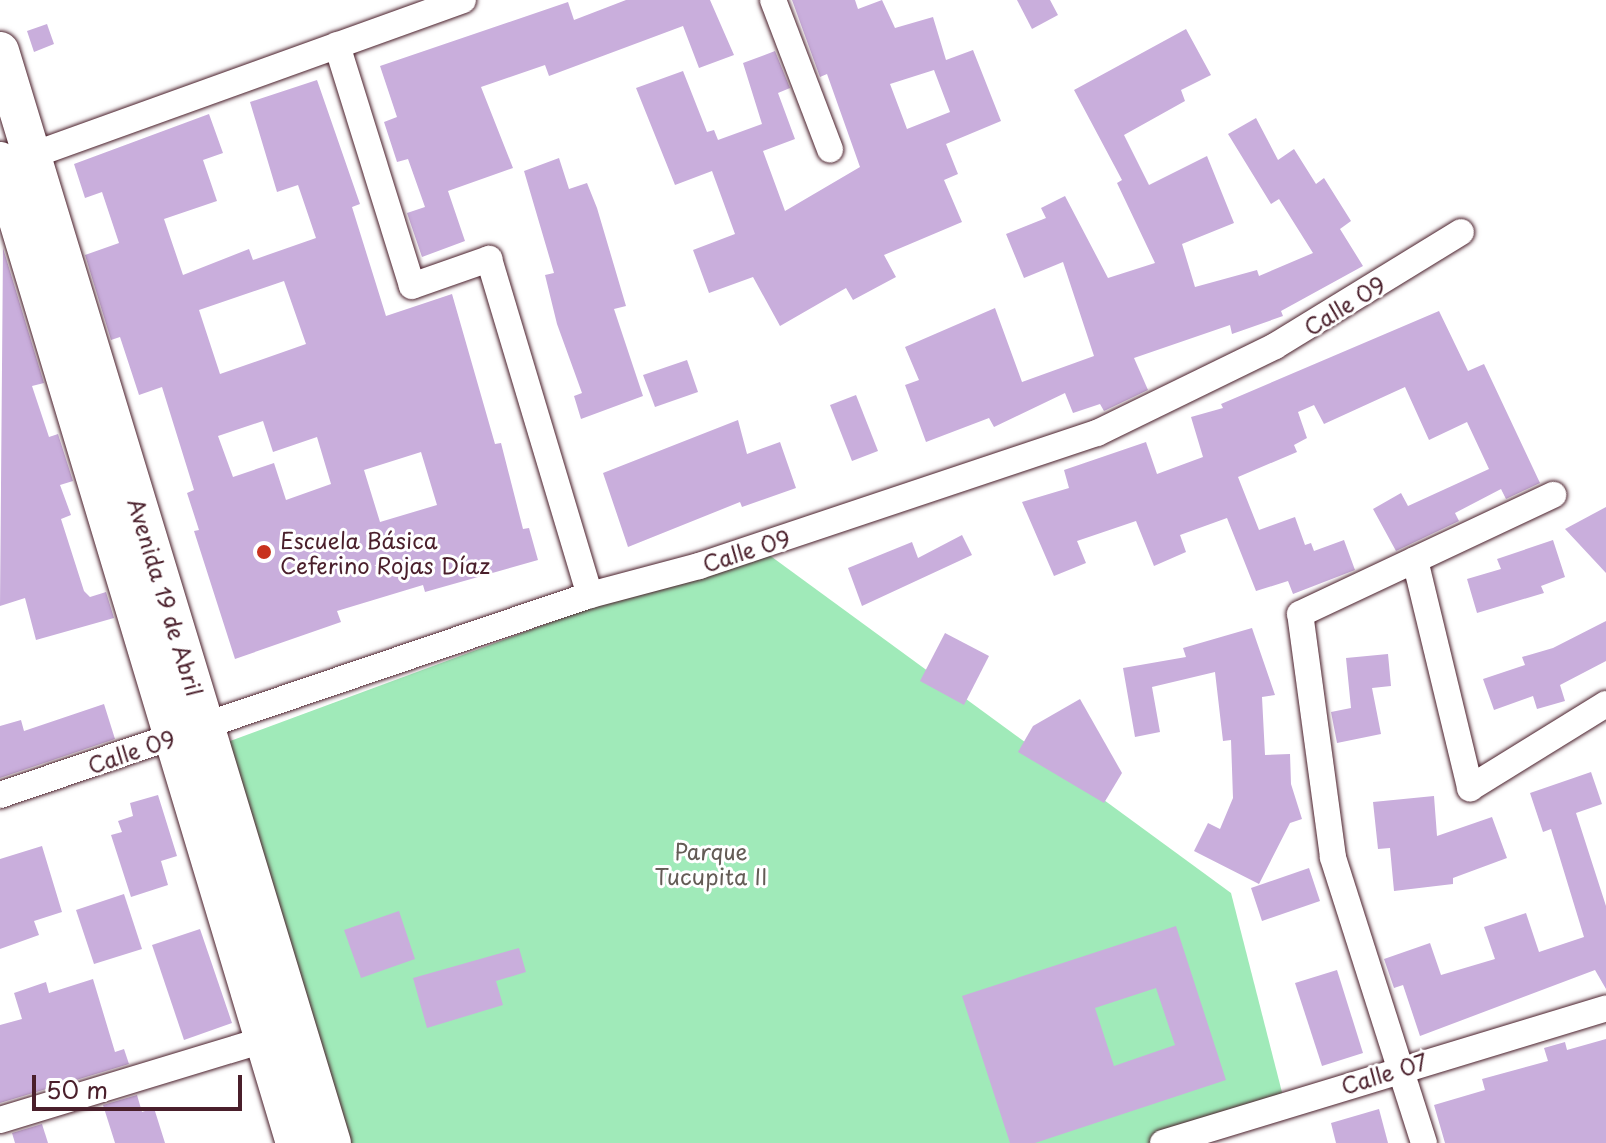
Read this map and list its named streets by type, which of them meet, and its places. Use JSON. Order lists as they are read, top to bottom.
{
  "streets": {
    "street": ["Calle 09", "Avenida 19 de Abril", "Calle 07"]
  },
  "crossings": [
    ["Calle 09", "Avenida 19 de Abril"]
  ],
  "parks": ["Parque Tucupita II"],
  "places": ["Escuela Básica Ceferino Rojas Díaz"],
  "scale_bar": "50 m"
}
